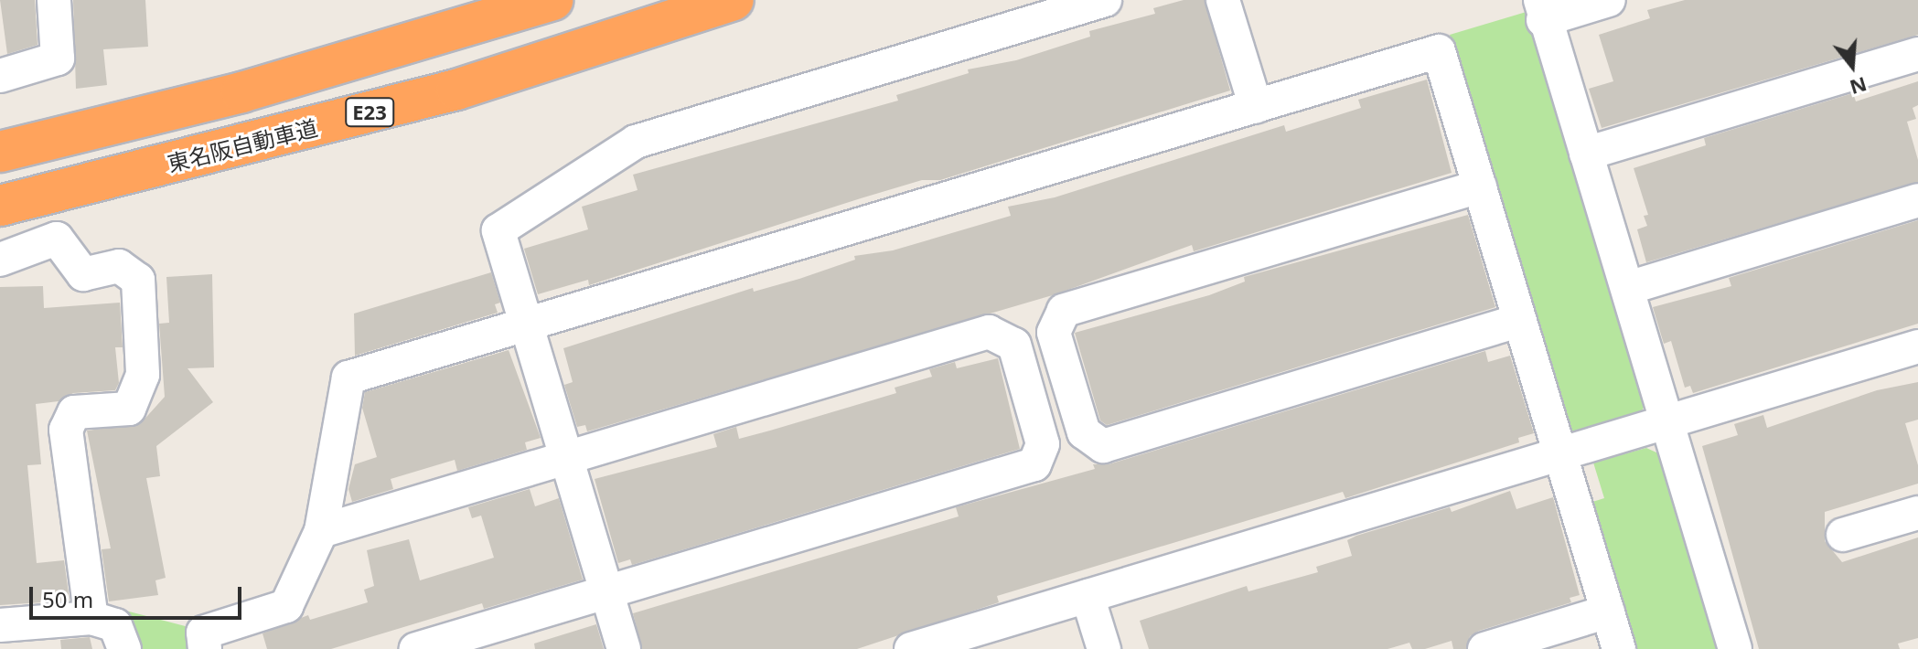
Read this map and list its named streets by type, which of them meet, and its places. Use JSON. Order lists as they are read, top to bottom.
{
  "streets": {
    "highway": ["E23", "東名阪自動車道"]
  },
  "scale_bar": "50 m",
  "north": "bottom"
}
